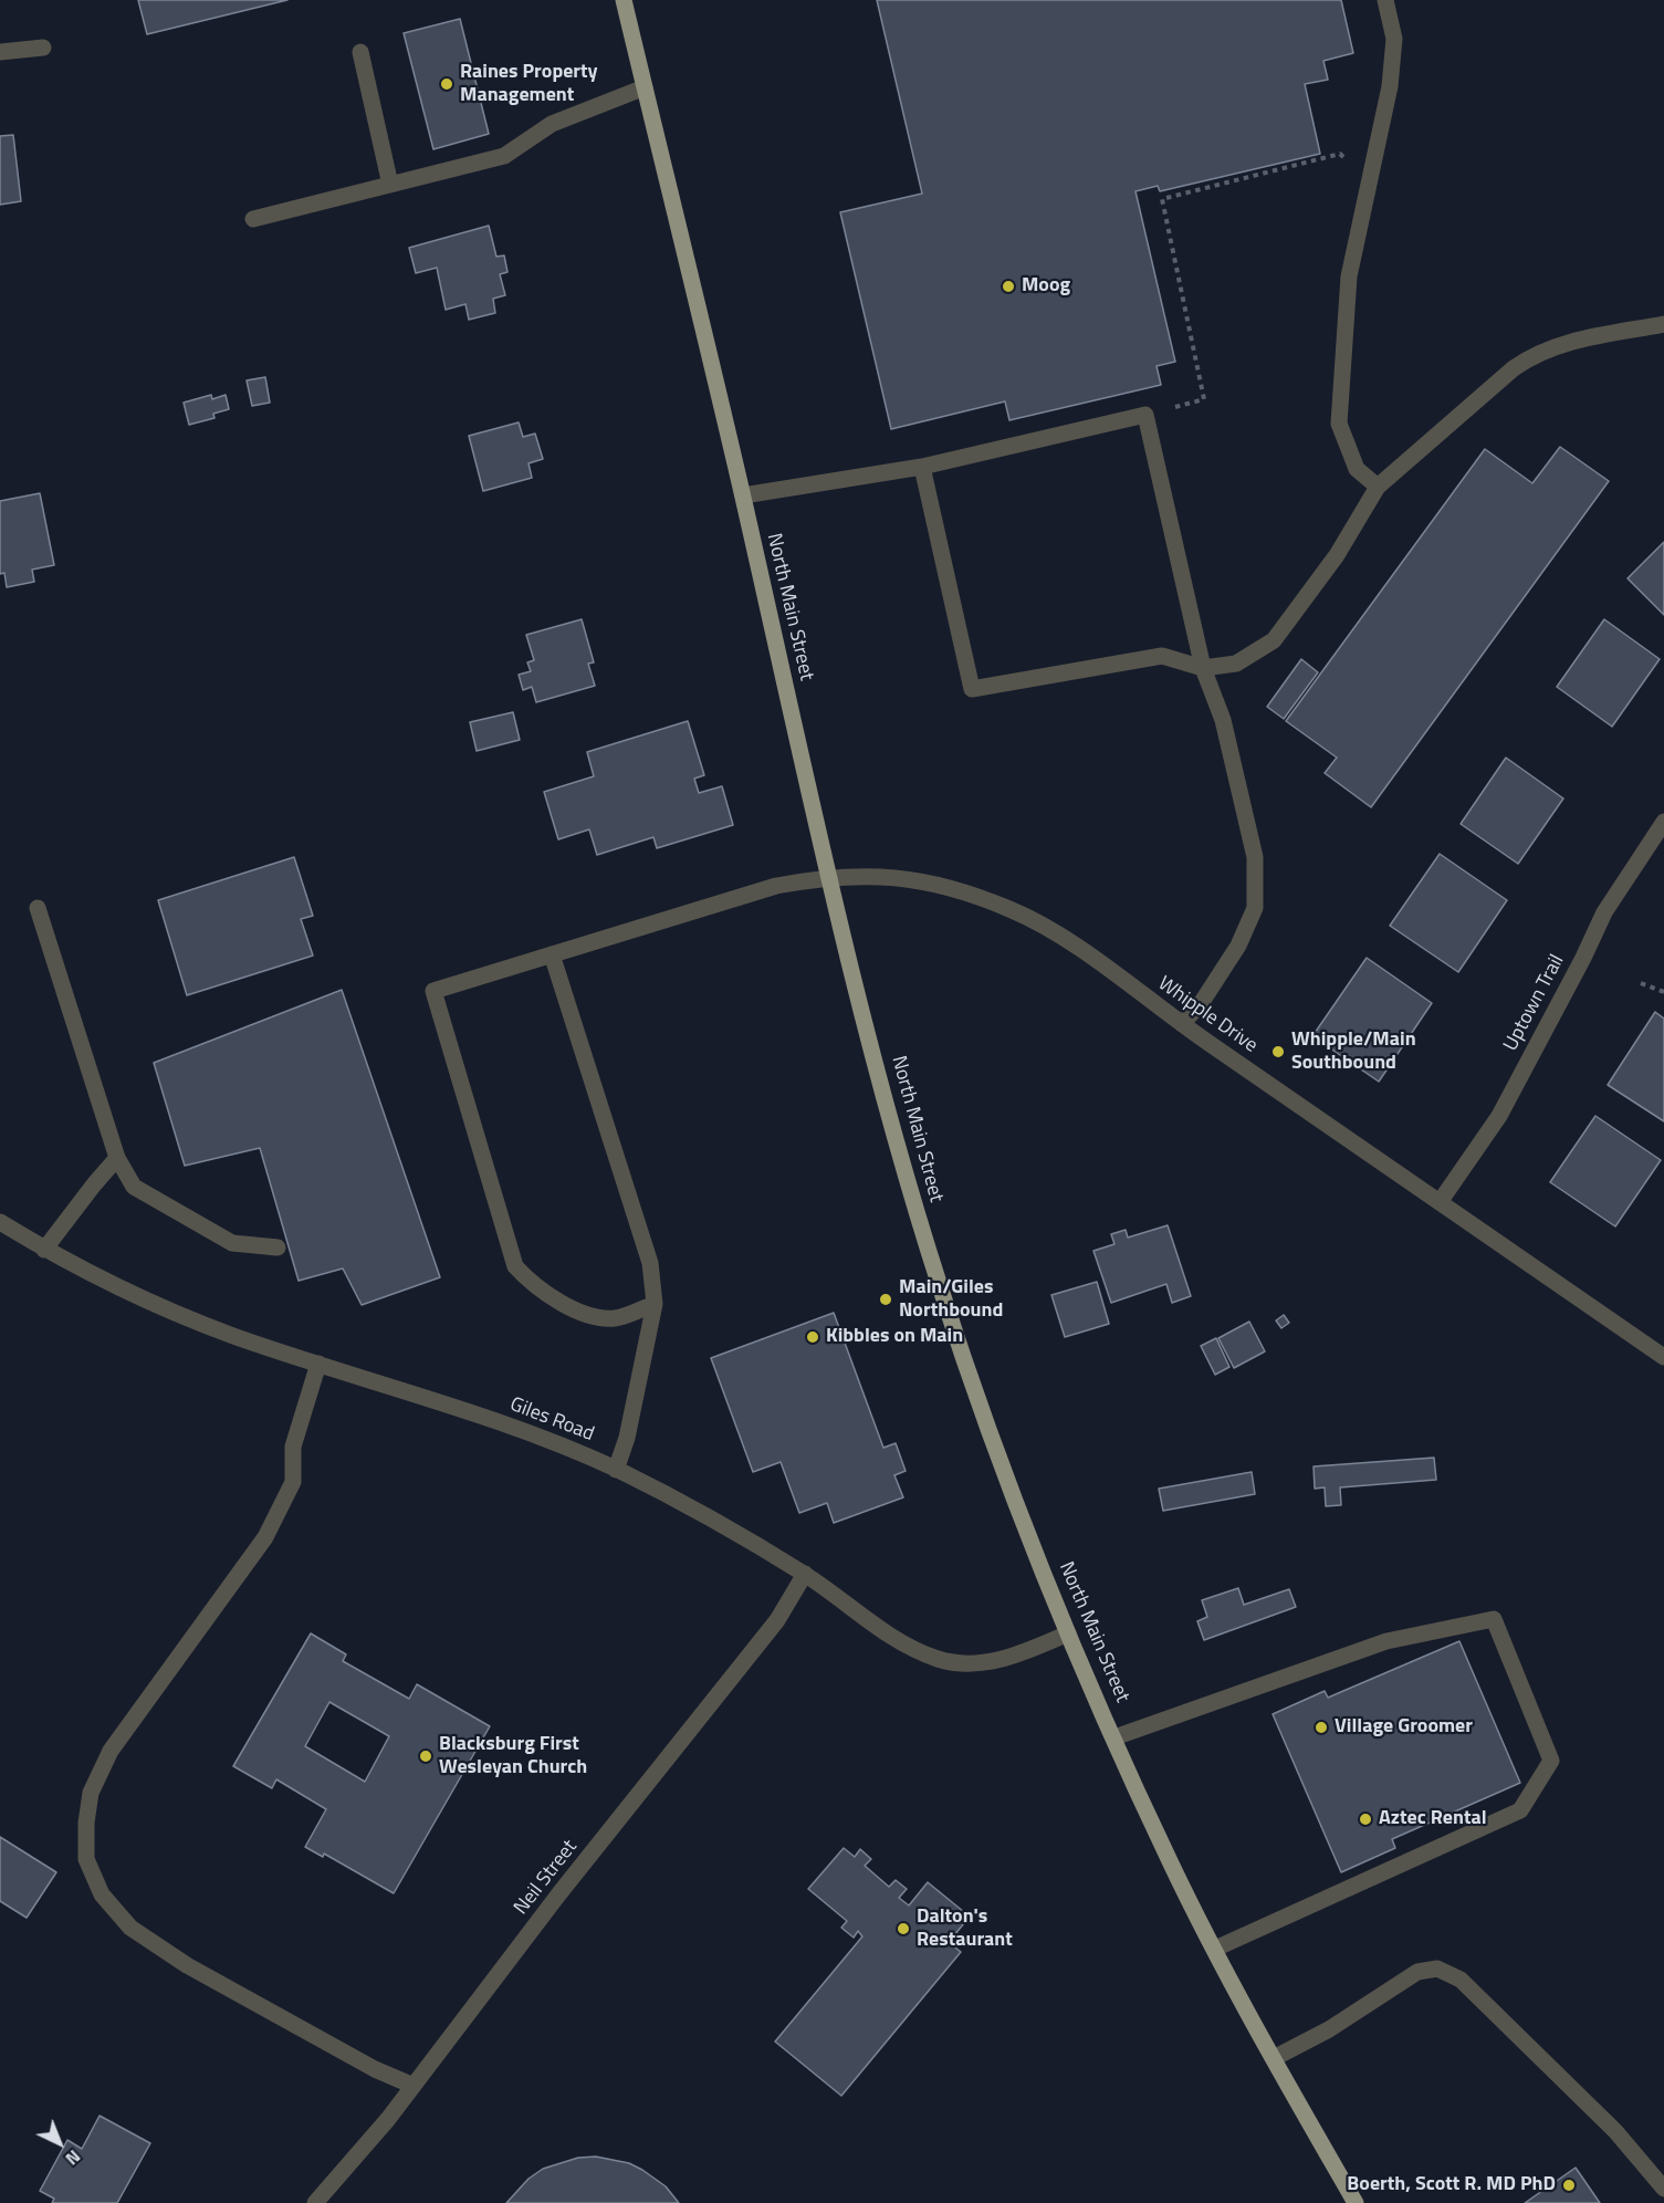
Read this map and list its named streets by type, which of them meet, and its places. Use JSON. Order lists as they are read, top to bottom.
{
  "streets": {
    "main road": ["North Main Street"],
    "street": [
      "Uptown Trail",
      "Whipple Drive",
      "Giles Road",
      "Neil Street"
    ]
  },
  "crossings": [
    ["North Main Street", "Whipple Drive"],
    ["North Main Street", "Giles Road"],
    ["Uptown Trail", "Whipple Drive"],
    ["Giles Road", "Neil Street"]
  ],
  "places": [
    "Raines Property Management",
    "Moog",
    "Whipple/Main Southbound",
    "Main/Giles Northbound",
    "Kibbles on Main",
    "Village Groomer",
    "Blacksburg First Wesleyan Church",
    "Aztec Rental",
    "Dalton's Restaurant",
    "Boerth, Scott R. MD PhD"
  ],
  "north": "bottom right"
}
